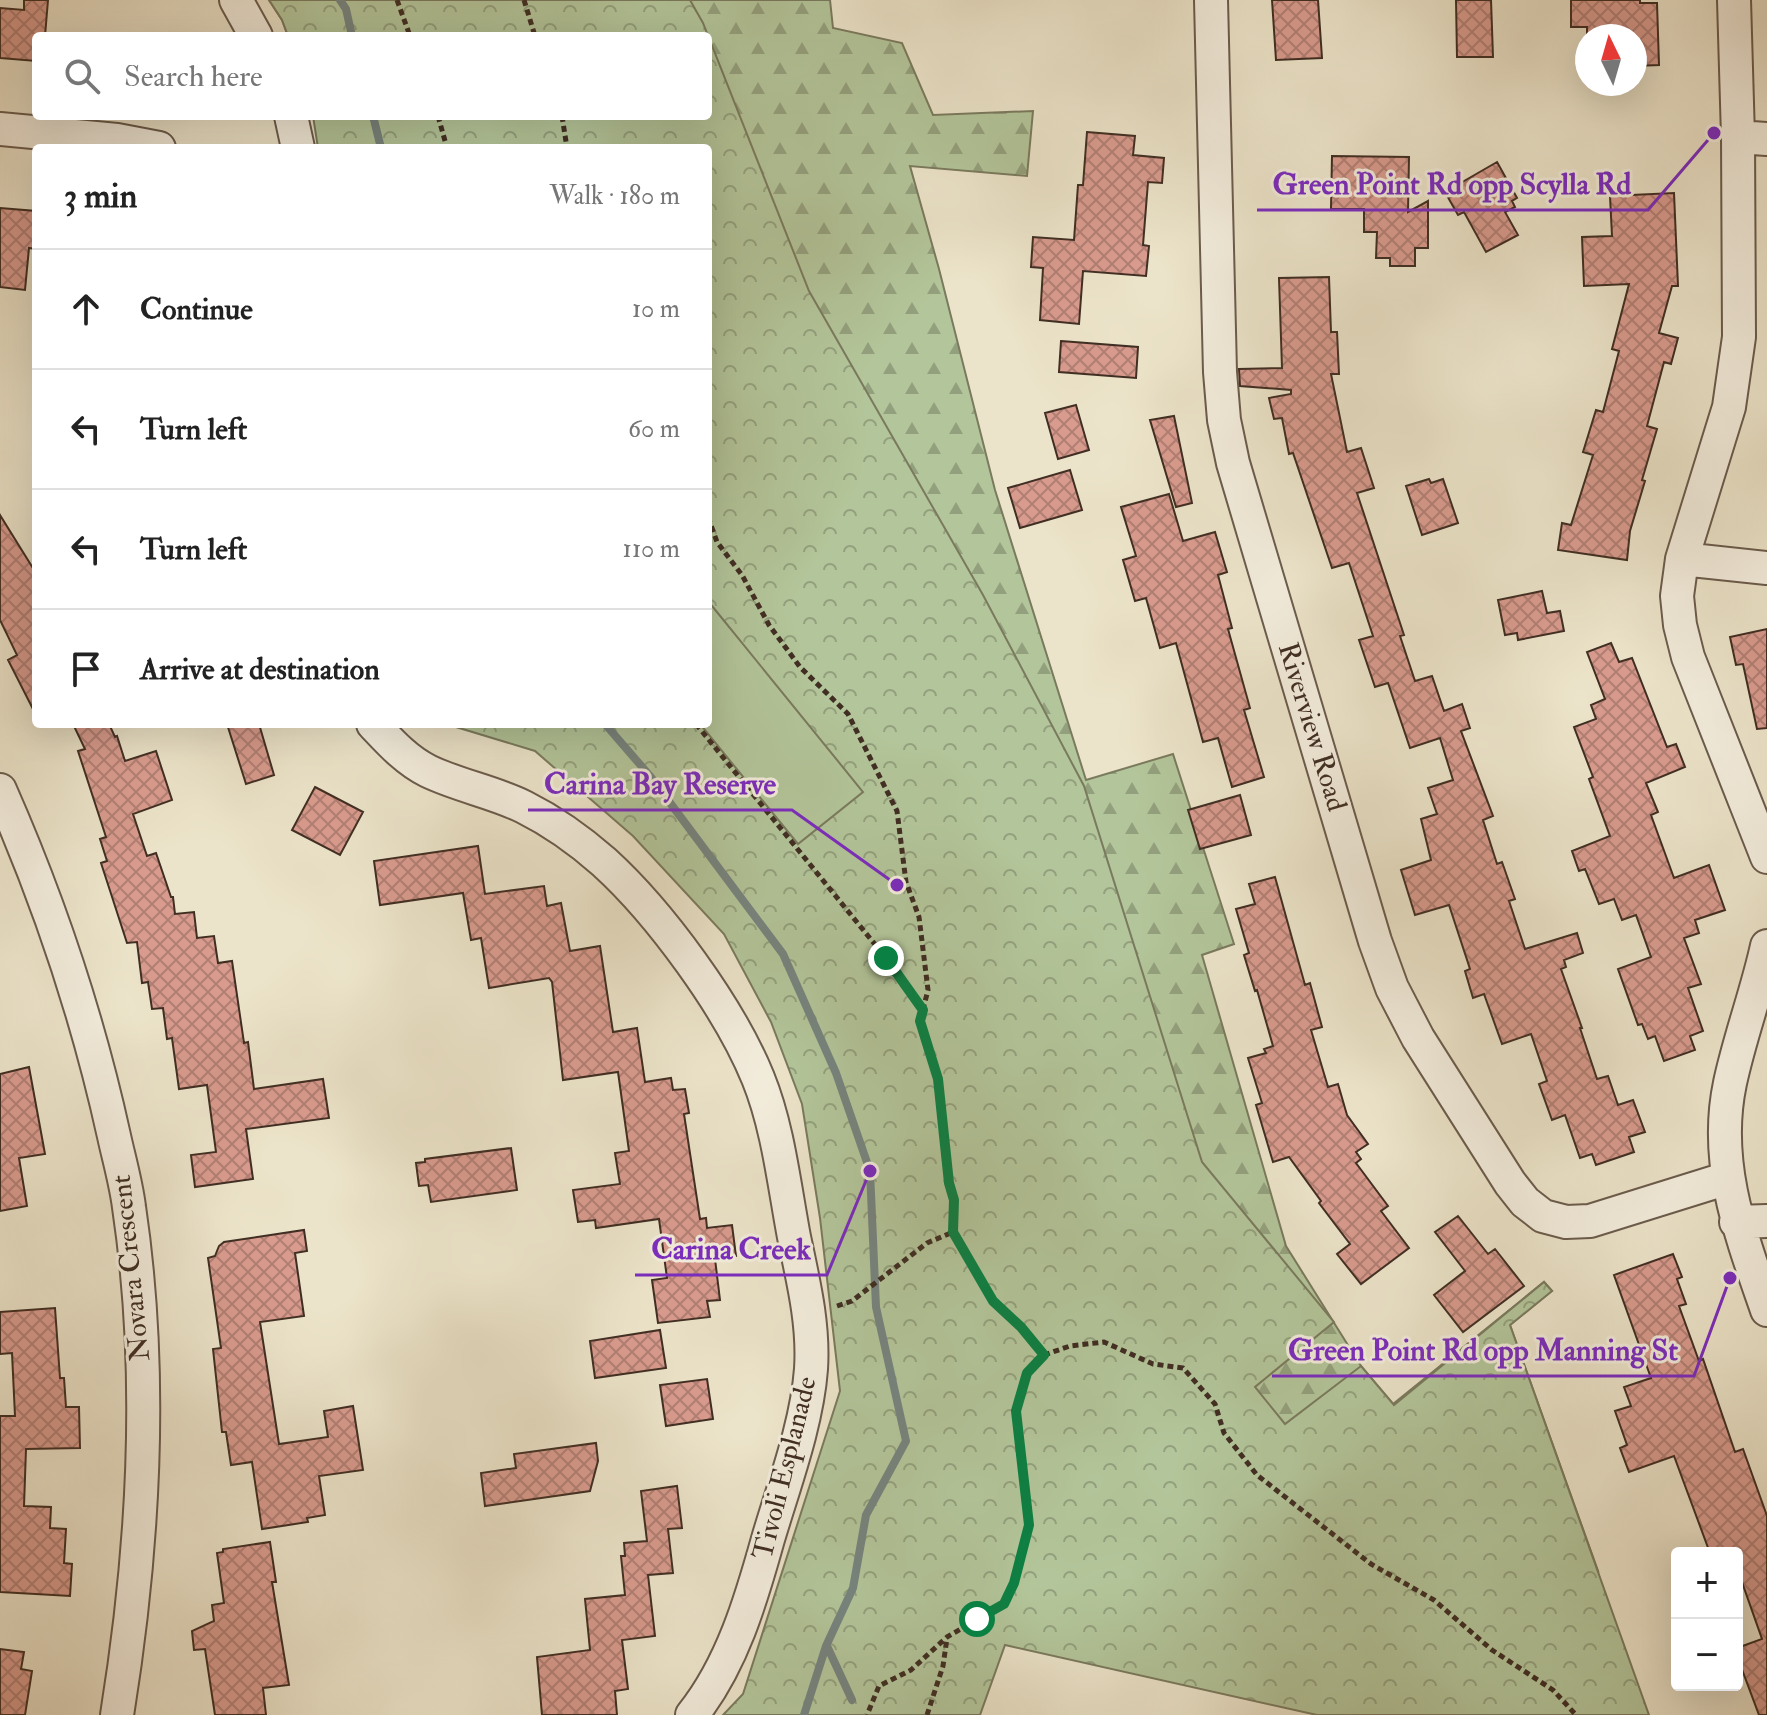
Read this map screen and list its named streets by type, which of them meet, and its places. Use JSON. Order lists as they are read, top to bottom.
{
  "streets": {
    "street": ["Riverview Road", "Novara Crescent", "Tivoli Esplanade"]
  },
  "places": [
    "Green Point Rd opp Scylla Rd",
    "Carina Bay Reserve",
    "Carina Creek",
    "Green Point Rd opp Manning St"
  ],
  "north": "top",
  "page": {
    "search": "Search here",
    "heading": ["3 min", "Walk · 180 m"],
    "list": [
      ["Continue", "10 m"],
      ["Turn left", "60 m"],
      ["Turn left", "110 m"],
      "Arrive at destination"
    ],
    "map_buttons": ["+", "−"]
  }
}
